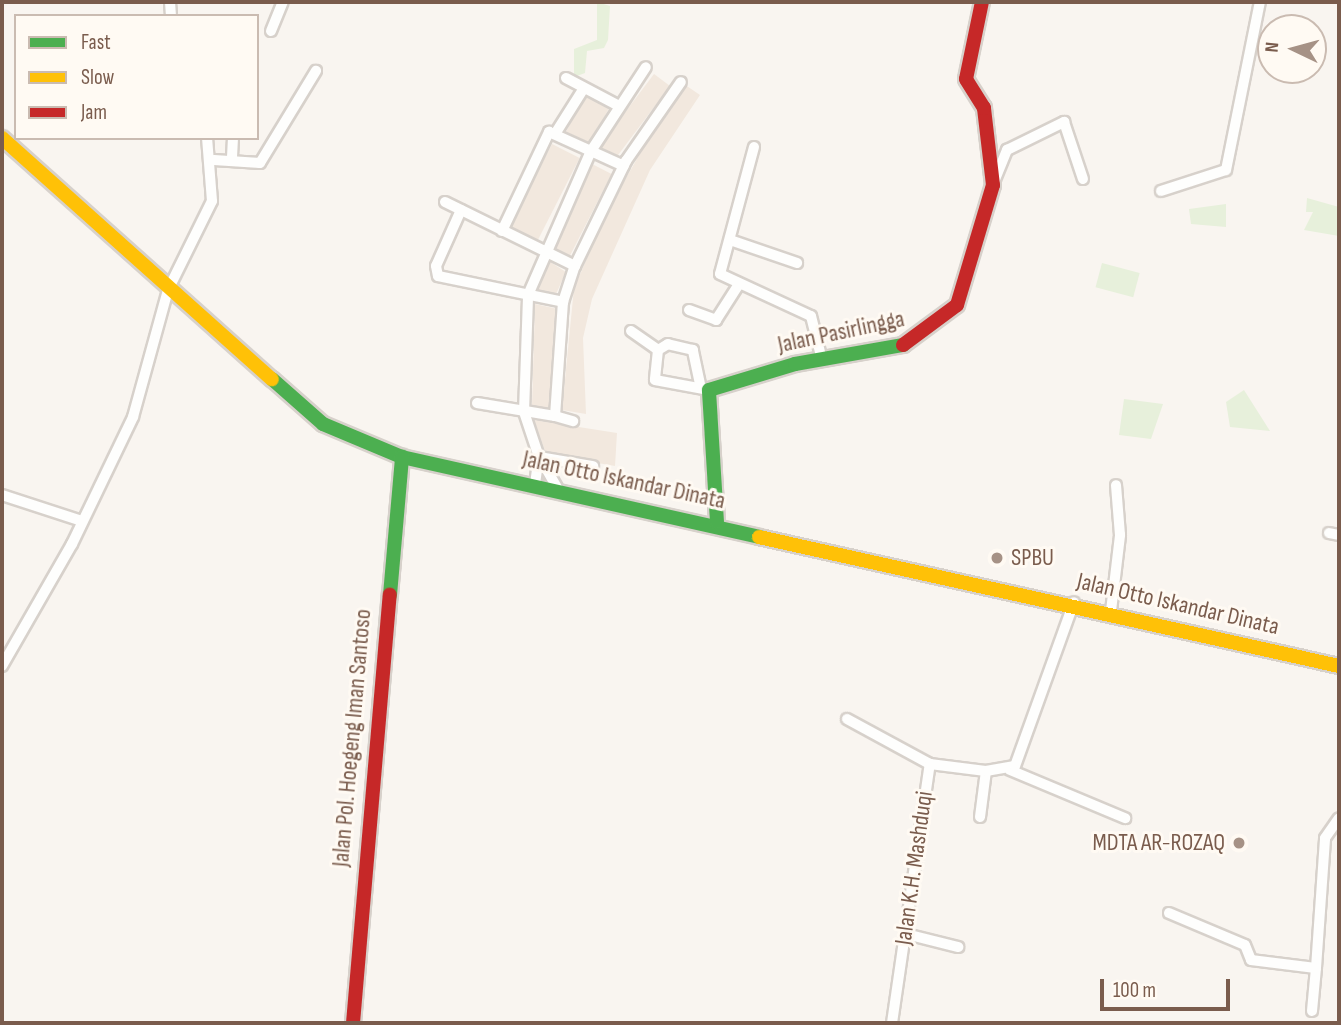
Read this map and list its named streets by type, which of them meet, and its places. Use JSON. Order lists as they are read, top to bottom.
{
  "streets": {
    "main road": ["Jalan Pasirlingga", "Jalan Otto Iskandar Dinata", "Jalan Pol. Hoegeng Iman Santoso"],
    "street": ["Jalan K.H. Mashduqi"]
  },
  "crossings": [
    ["Jalan Otto Iskandar Dinata", "Jalan Pol. Hoegeng Iman Santoso"]
  ],
  "places": ["SPBU", "MDTA AR-ROZAQ"],
  "legend": ["Fast", "Slow", "Jam"],
  "scale_bar": "100 m",
  "north": "left"
}
